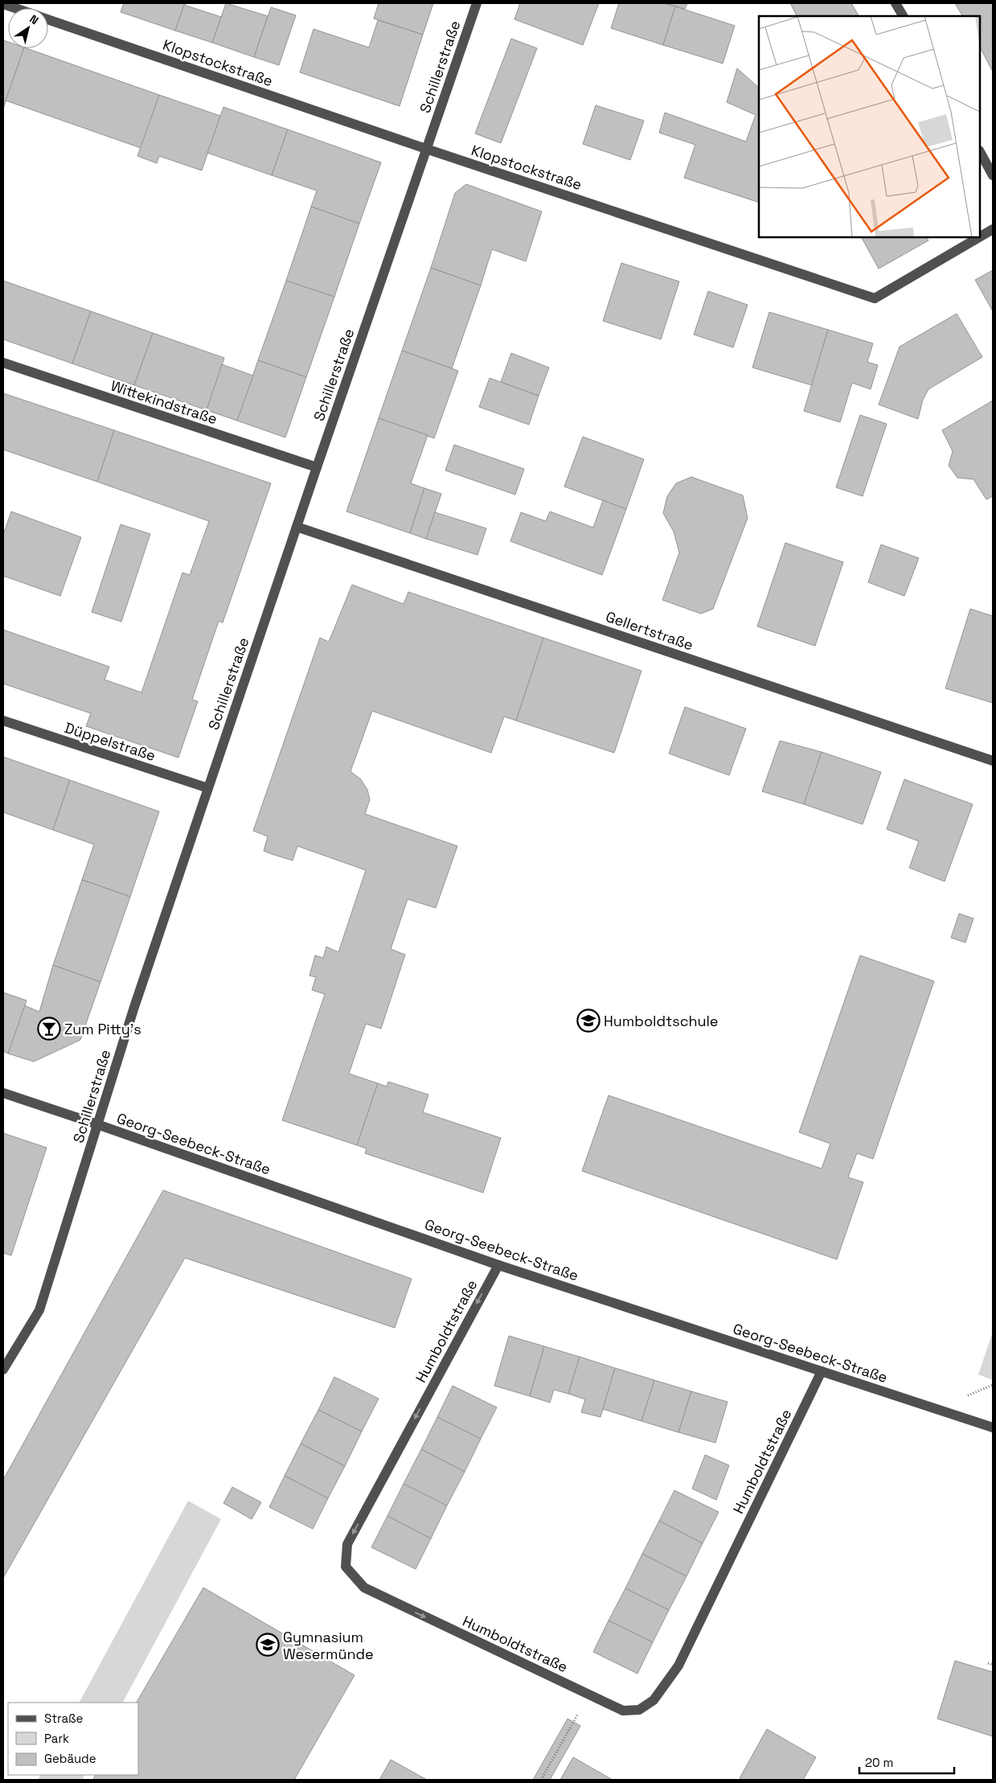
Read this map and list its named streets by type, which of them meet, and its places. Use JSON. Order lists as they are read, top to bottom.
{
  "streets": {
    "street": [
      "Klopstockstraße",
      "Schillerstraße",
      "Wittekindstraße",
      "Gellertstraße",
      "Düppelstraße",
      "Georg-Seebeck-Straße",
      "Humboldtstraße"
    ]
  },
  "crossings": [
    ["Klopstockstraße", "Schillerstraße"],
    ["Schillerstraße", "Wittekindstraße"],
    ["Schillerstraße", "Gellertstraße"],
    ["Schillerstraße", "Düppelstraße"],
    ["Schillerstraße", "Georg-Seebeck-Straße"],
    ["Georg-Seebeck-Straße", "Humboldtstraße"]
  ],
  "places": {
    "school or university": ["Humboldtschule", "Gymnasium Wesermünde"],
    "bar": ["Zum Pitty's"]
  },
  "legend": ["Straße", "Park", "Gebäude"],
  "scale_bar": "20 m",
  "north": "top right"
}
